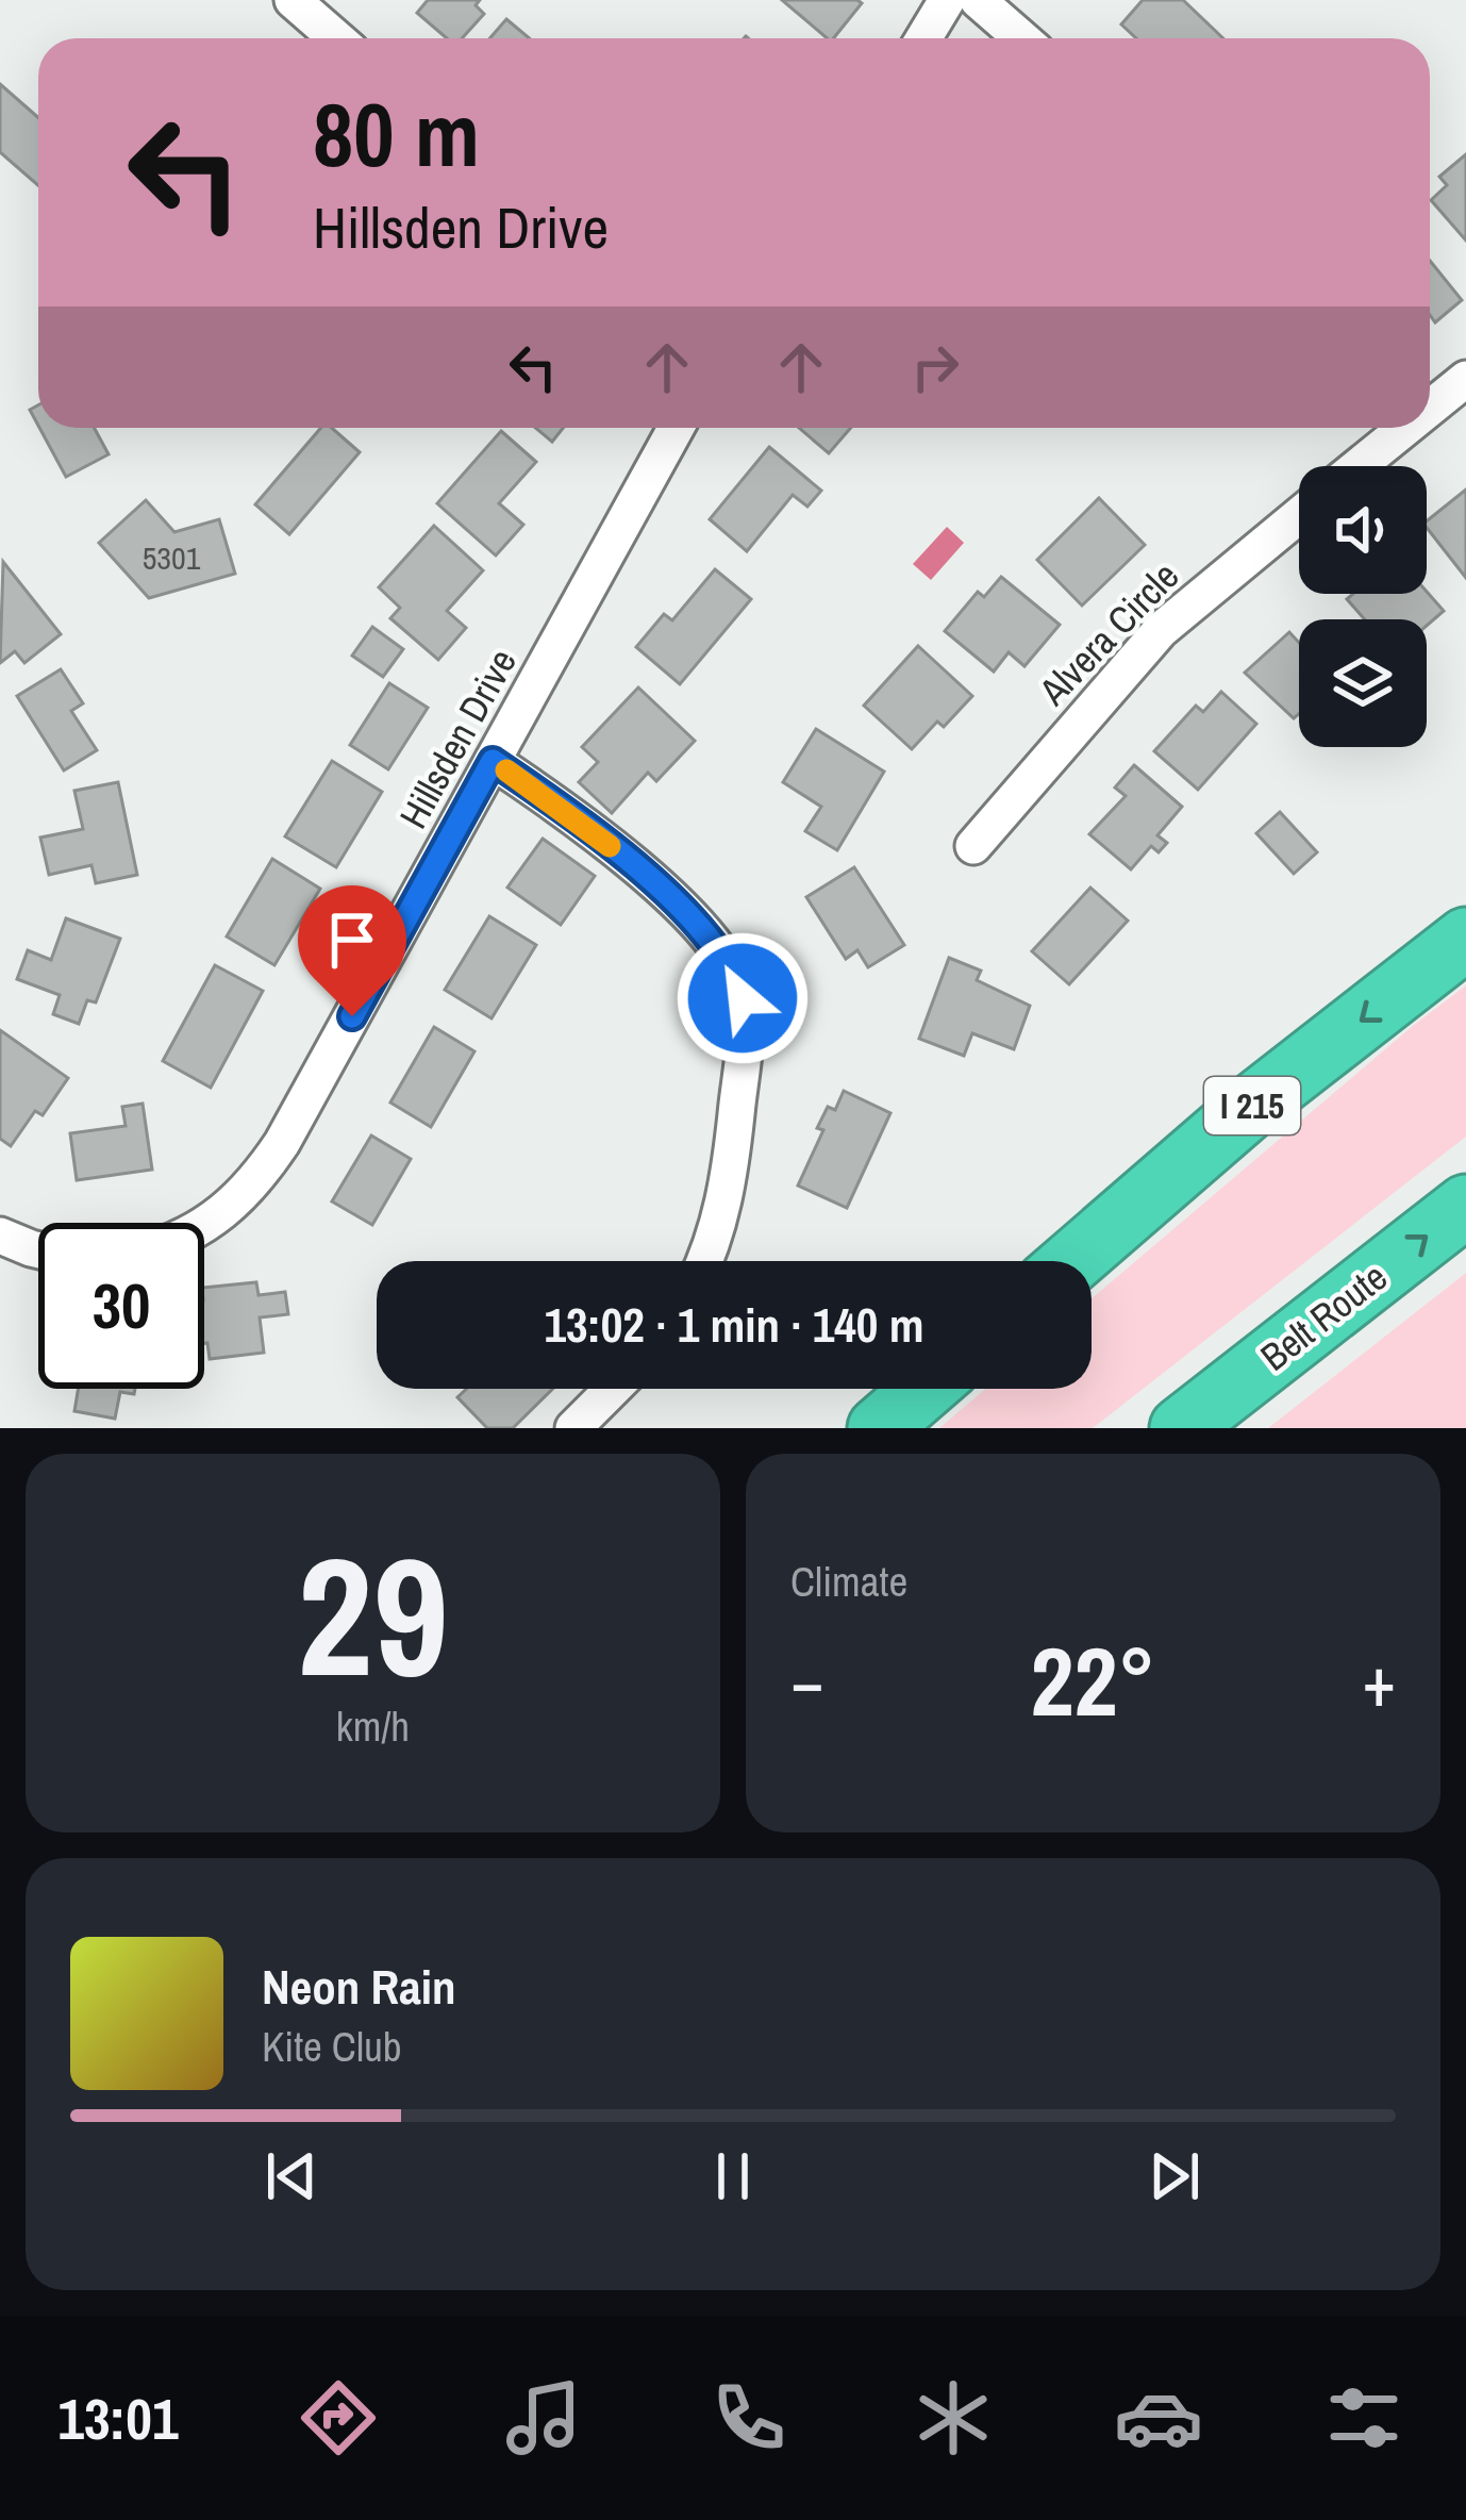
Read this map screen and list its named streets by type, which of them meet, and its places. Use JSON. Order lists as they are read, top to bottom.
{
  "streets": {
    "highway": ["I 215", "Belt Route"],
    "street": ["Alvera Circle", "Hillsden Drive"]
  },
  "house_numbers": ["5301"],
  "page": {
    "turn": ["80 m", "Hillsden Drive"],
    "limit": "30",
    "trip": "13:02 · 1 min · 140 m",
    "tile": [
      ["29", "km/h"],
      "Climate"
    ],
    "heat": ["−", "22°", "+"],
    "song": ["Neon Rain", "Kite Club"],
    "tabs": "13:01"
  }
}
